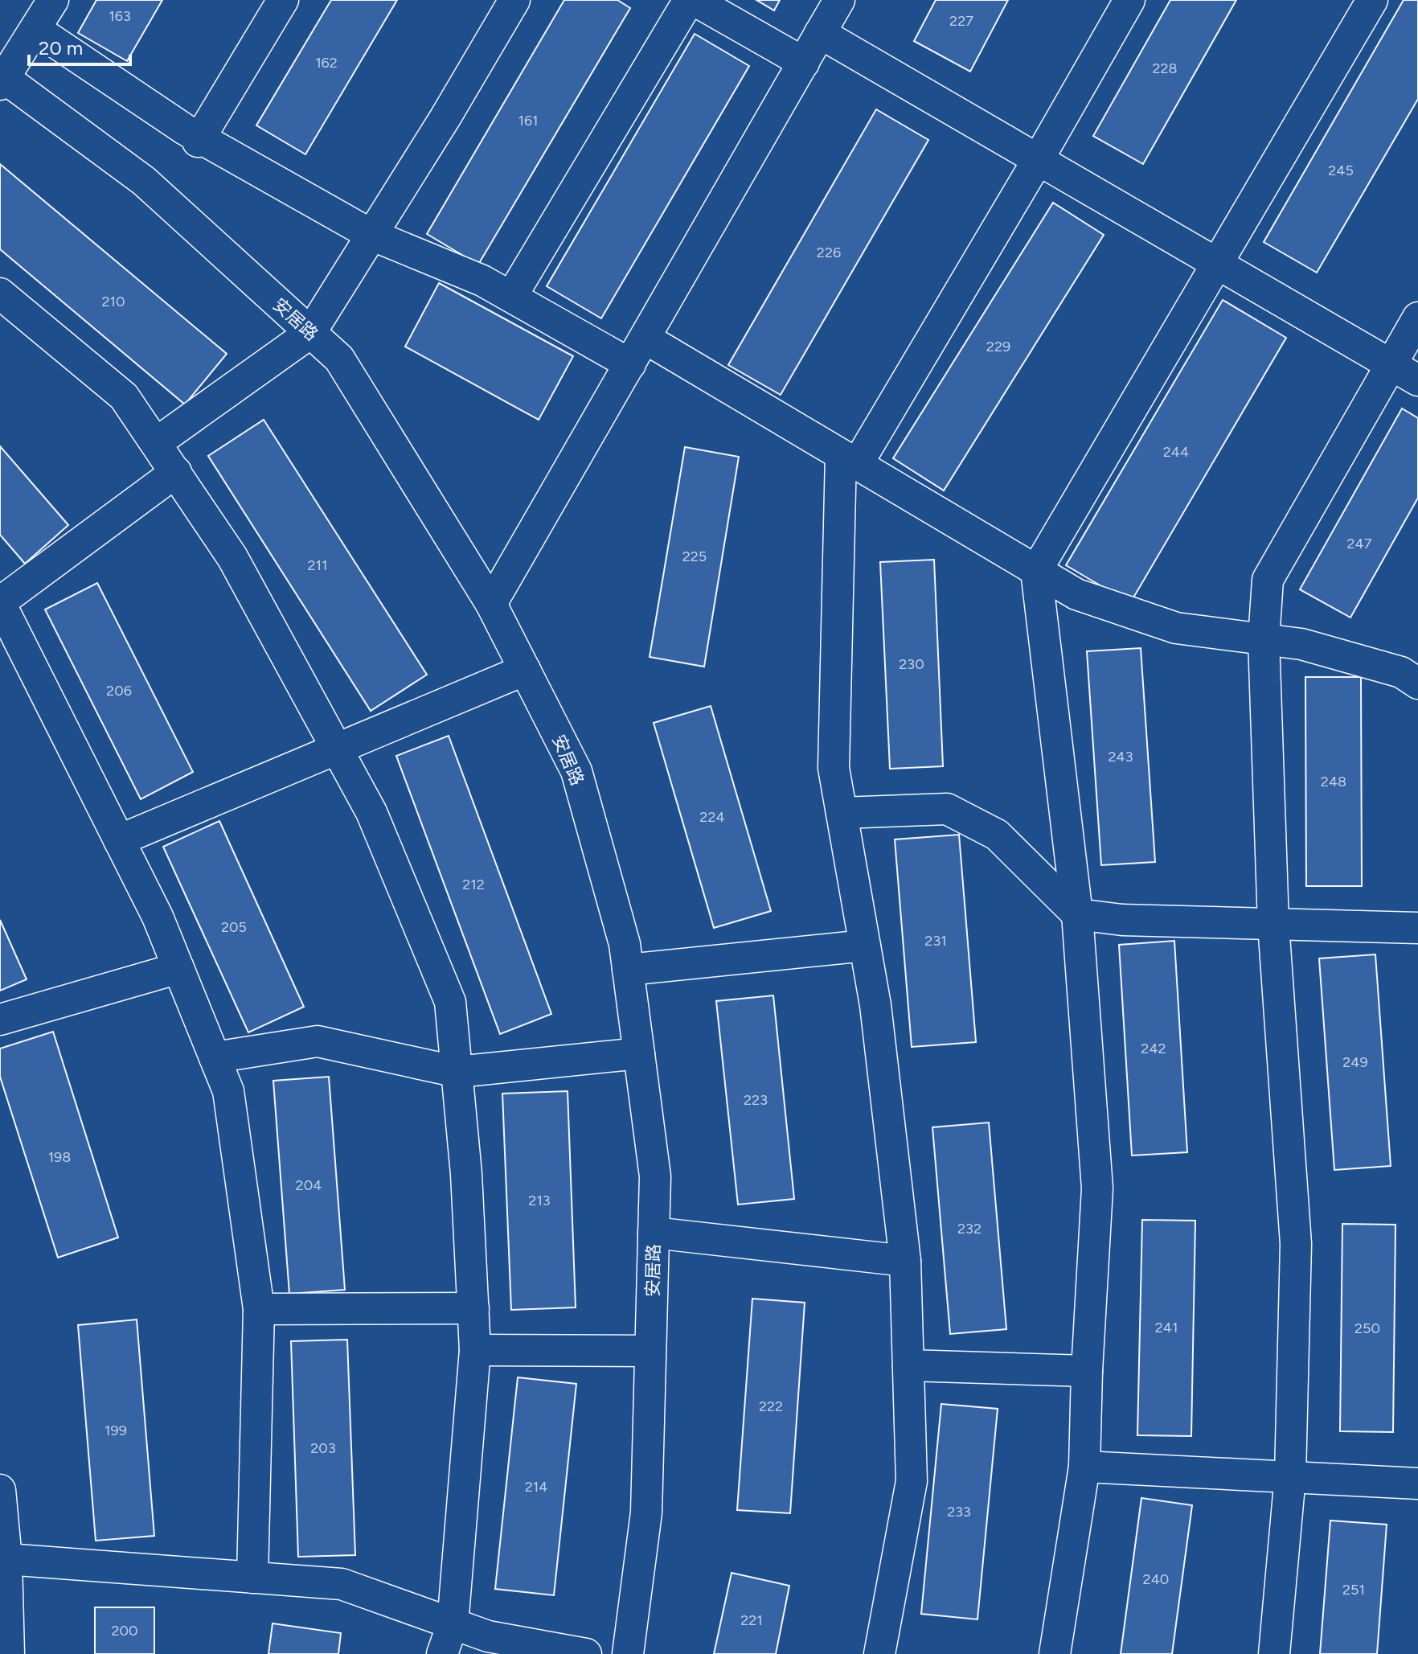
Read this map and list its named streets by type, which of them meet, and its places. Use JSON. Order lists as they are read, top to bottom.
{
  "streets": {
    "street": ["安居路"]
  },
  "house_numbers": [
    "163",
    "227",
    "162",
    "228",
    "161",
    "245",
    "226",
    "210",
    "229",
    "244",
    "247",
    "225",
    "211",
    "230",
    "206",
    "243",
    "248",
    "224",
    "212",
    "205",
    "231",
    "242",
    "249",
    "223",
    "198",
    "204",
    "213",
    "232",
    "241",
    "250",
    "222",
    "199",
    "203",
    "214",
    "233",
    "240",
    "251",
    "221",
    "200"
  ],
  "scale_bar": "20 m"
}
